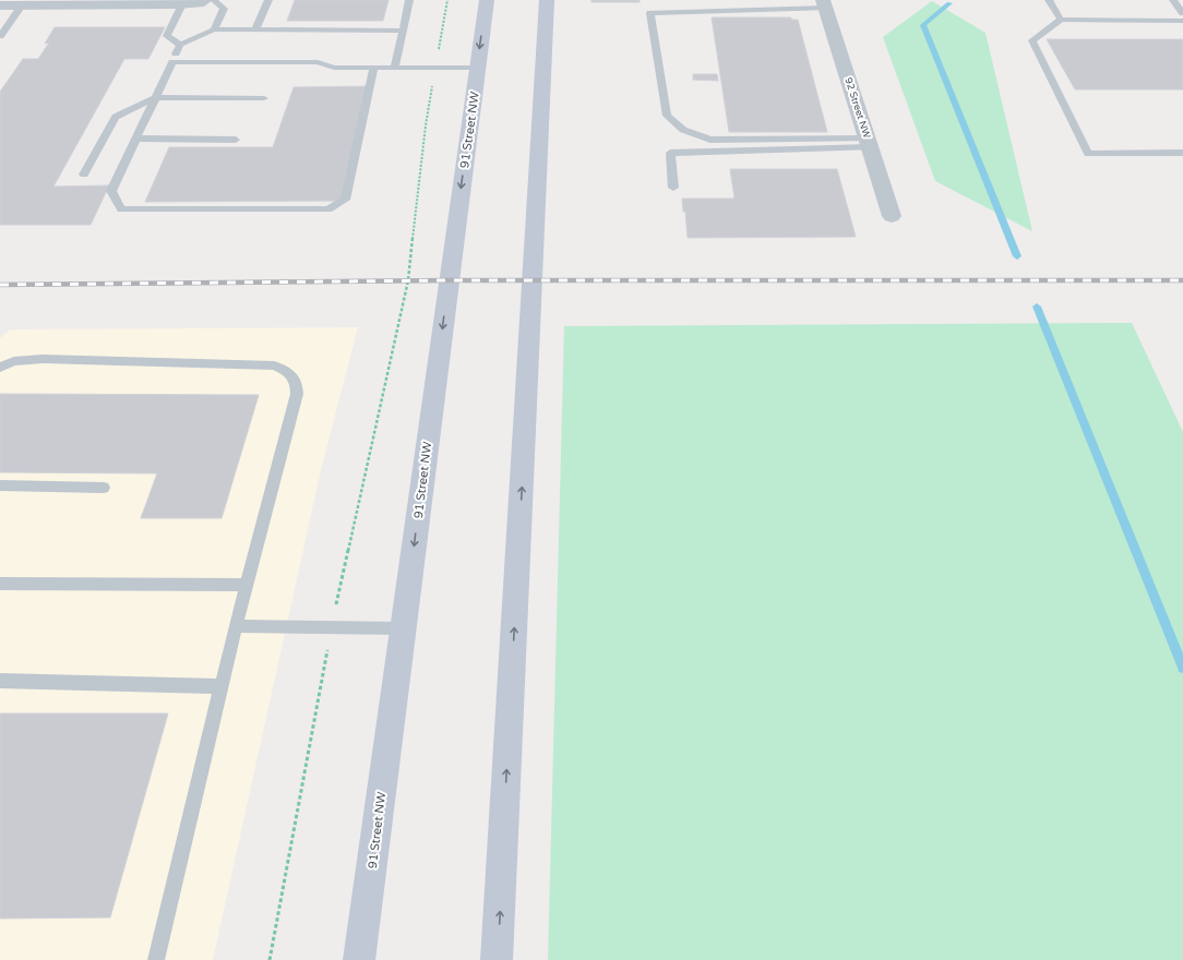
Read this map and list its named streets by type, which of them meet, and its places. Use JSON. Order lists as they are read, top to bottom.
{
  "streets": {
    "main road": ["91 Street NW"],
    "street": ["92 Street NW"]
  }
}
